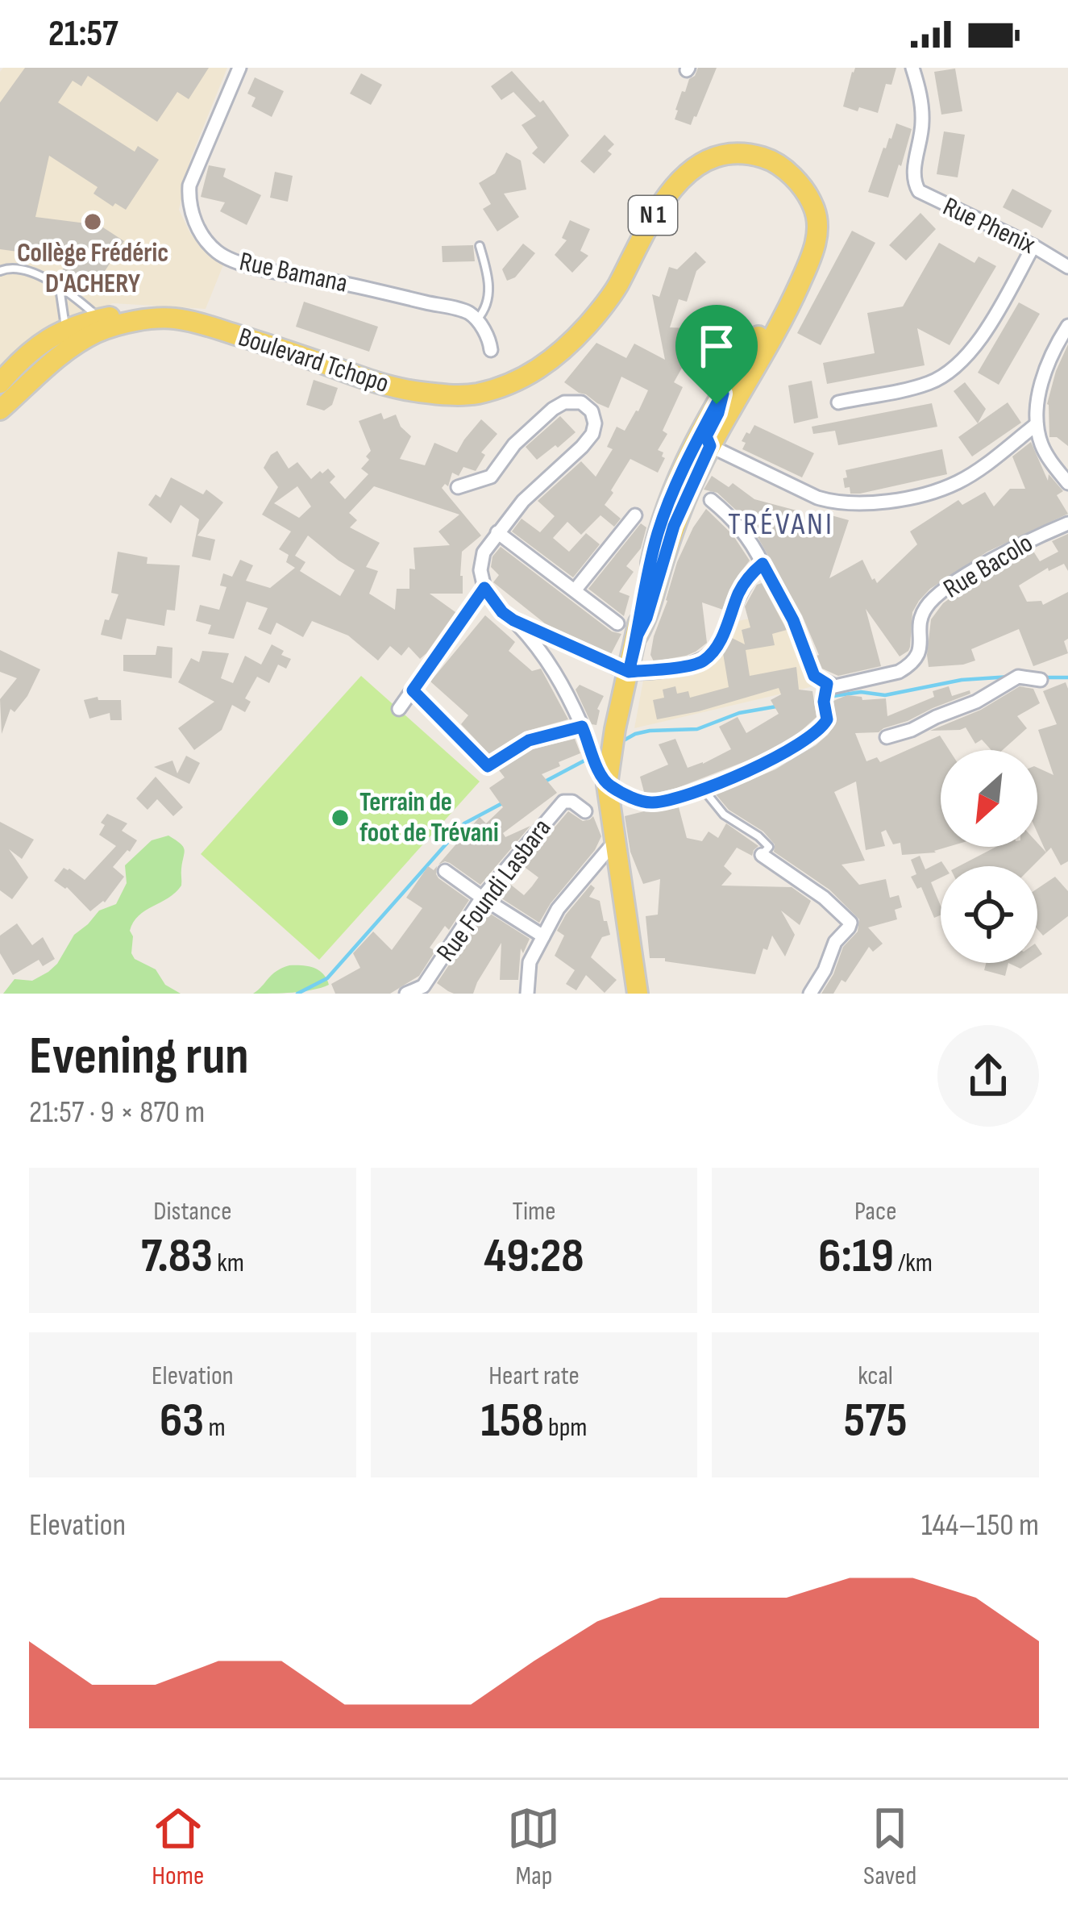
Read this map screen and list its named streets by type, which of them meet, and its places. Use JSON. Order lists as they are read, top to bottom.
{
  "streets": {
    "main road": ["N 1", "Boulevard Tchopo"],
    "street": [
      "Rue Phenix",
      "Rue Bamana",
      "Rue Bacolo",
      "Rue Foundi Lasbara"
    ]
  },
  "crossings": [
    ["N 1", "Boulevard Tchopo"]
  ],
  "districts": ["TRÉVANI"],
  "places": ["Collège Frédéric D'ACHERY", "Terrain de foot de Trévani"],
  "north": "bottom left",
  "page": {
    "status": "21:57",
    "heading": ["Evening run", "21:57 · 9 × 870 m"],
    "stats": [
      ["Distance", "7.83 km"],
      ["Time", "49:28"],
      ["Pace", "6:19 /km"],
      ["Elevation", "63 m"],
      ["Heart rate", "158 bpm"],
      ["kcal", "575"]
    ],
    "chart": ["Elevation", "144–150 m"],
    "tabs": ["Home", "Map", "Saved"]
  }
}
